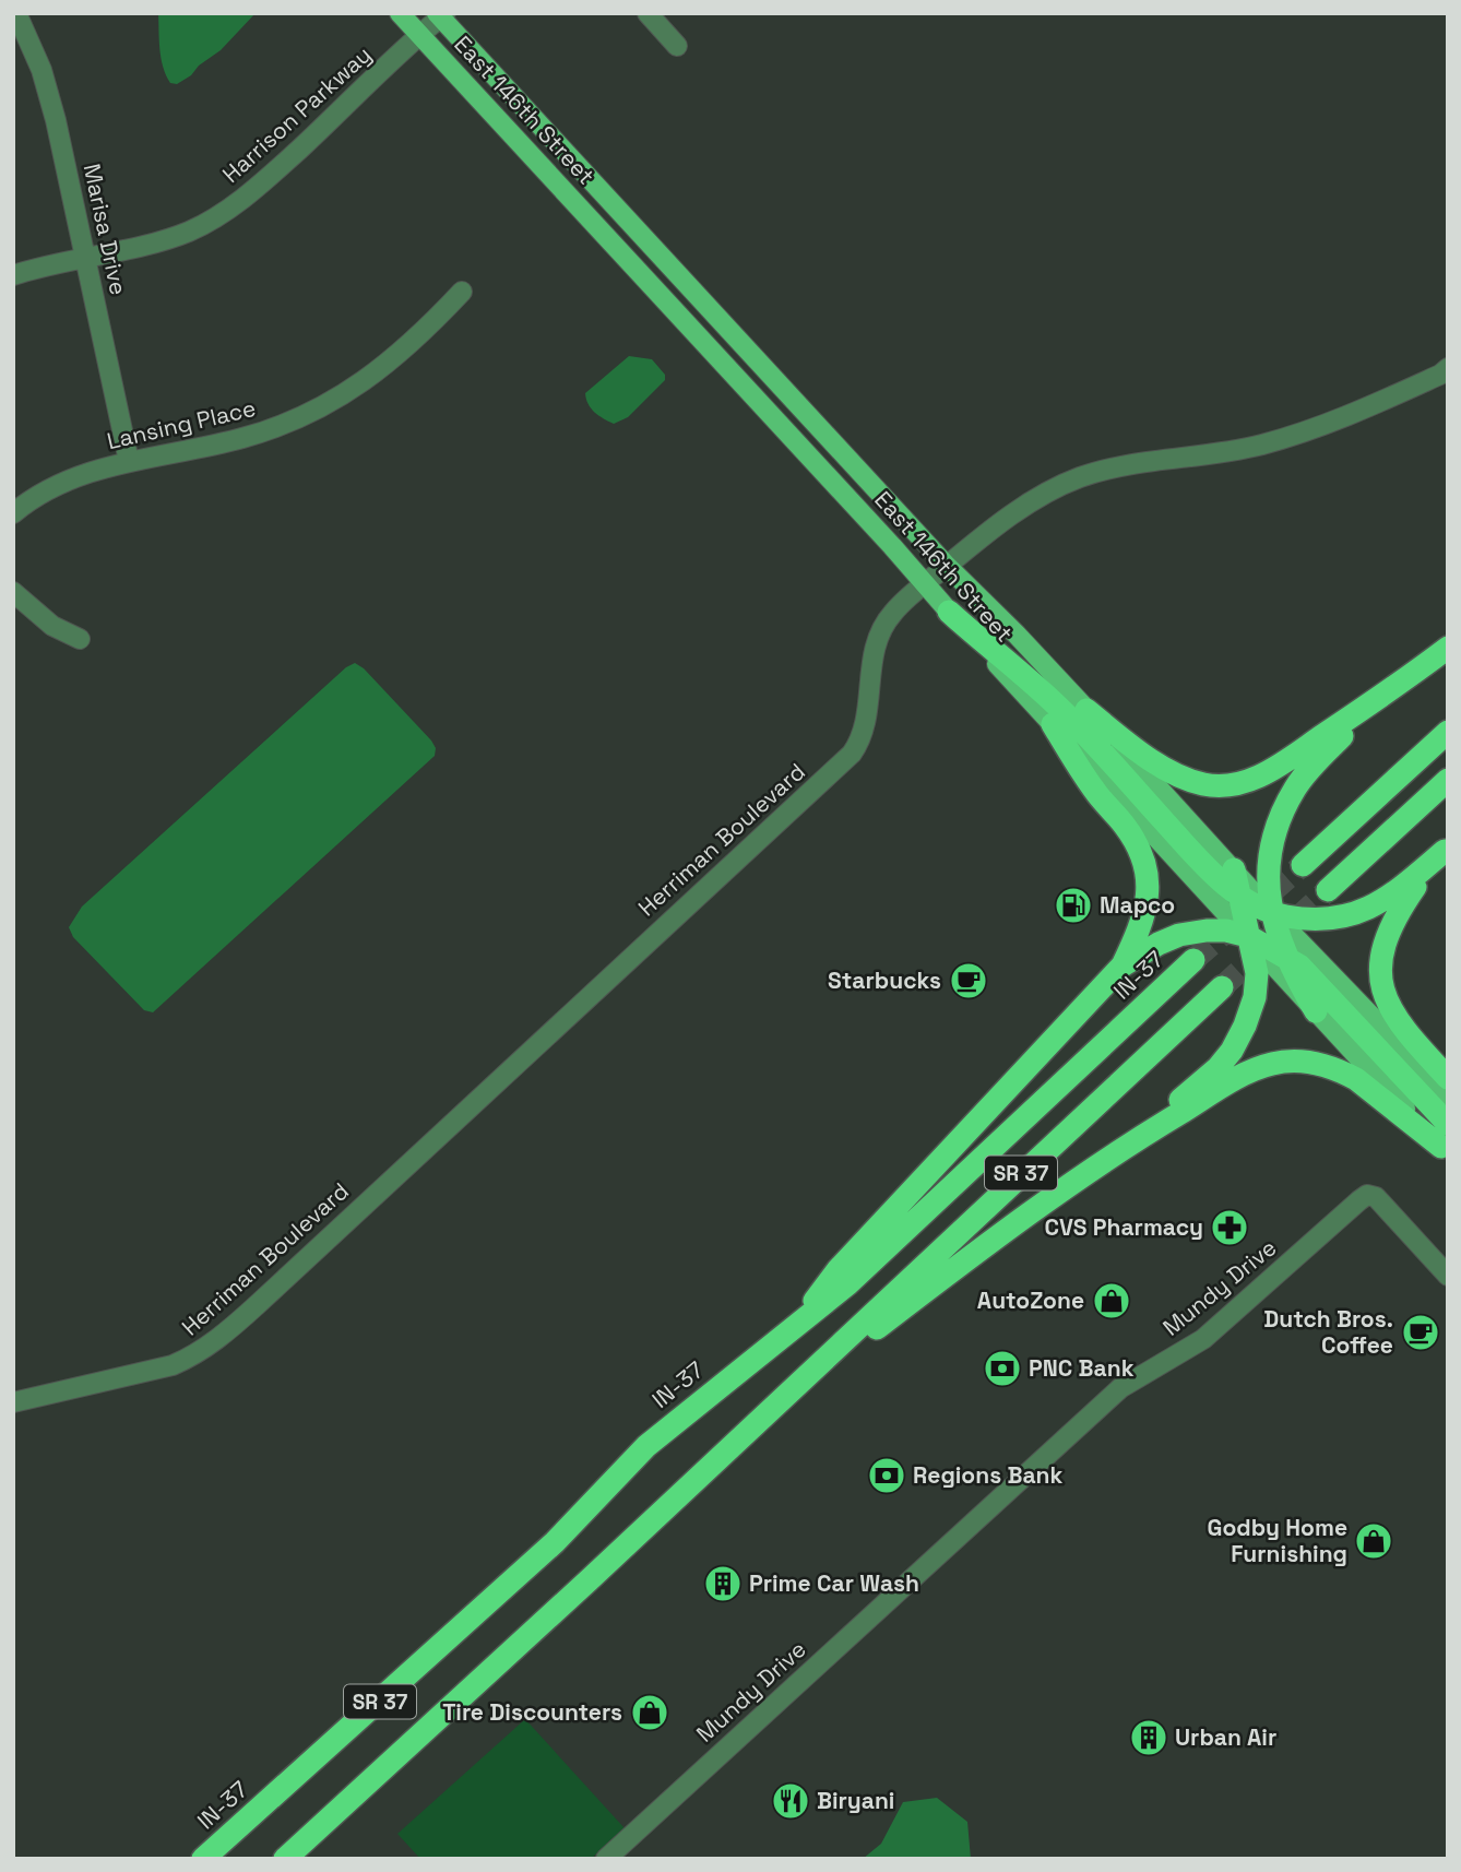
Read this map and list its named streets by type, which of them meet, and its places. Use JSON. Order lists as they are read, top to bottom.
{
  "streets": {
    "highway": ["IN-37", "SR 37"],
    "main road": ["East 146th Street"],
    "street": [
      "Harrison Parkway",
      "Marisa Drive",
      "Lansing Place",
      "Herriman Boulevard",
      "Mundy Drive"
    ]
  },
  "crossings": [
    ["East 146th Street", "Harrison Parkway"],
    ["East 146th Street", "Herriman Boulevard"],
    ["Harrison Parkway", "Marisa Drive"],
    ["Marisa Drive", "Lansing Place"]
  ],
  "places": {
    "fuel station": ["Mapco"],
    "cafe": ["Starbucks", "Dutch Bros. Coffee"],
    "pharmacy": ["CVS Pharmacy"],
    "shop": ["AutoZone", "Godby Home Furnishing", "Tire Discounters"],
    "bank": ["PNC Bank", "Regions Bank"],
    "building": ["Prime Car Wash", "Urban Air"],
    "restaurant": ["Biryani"]
  }
}
